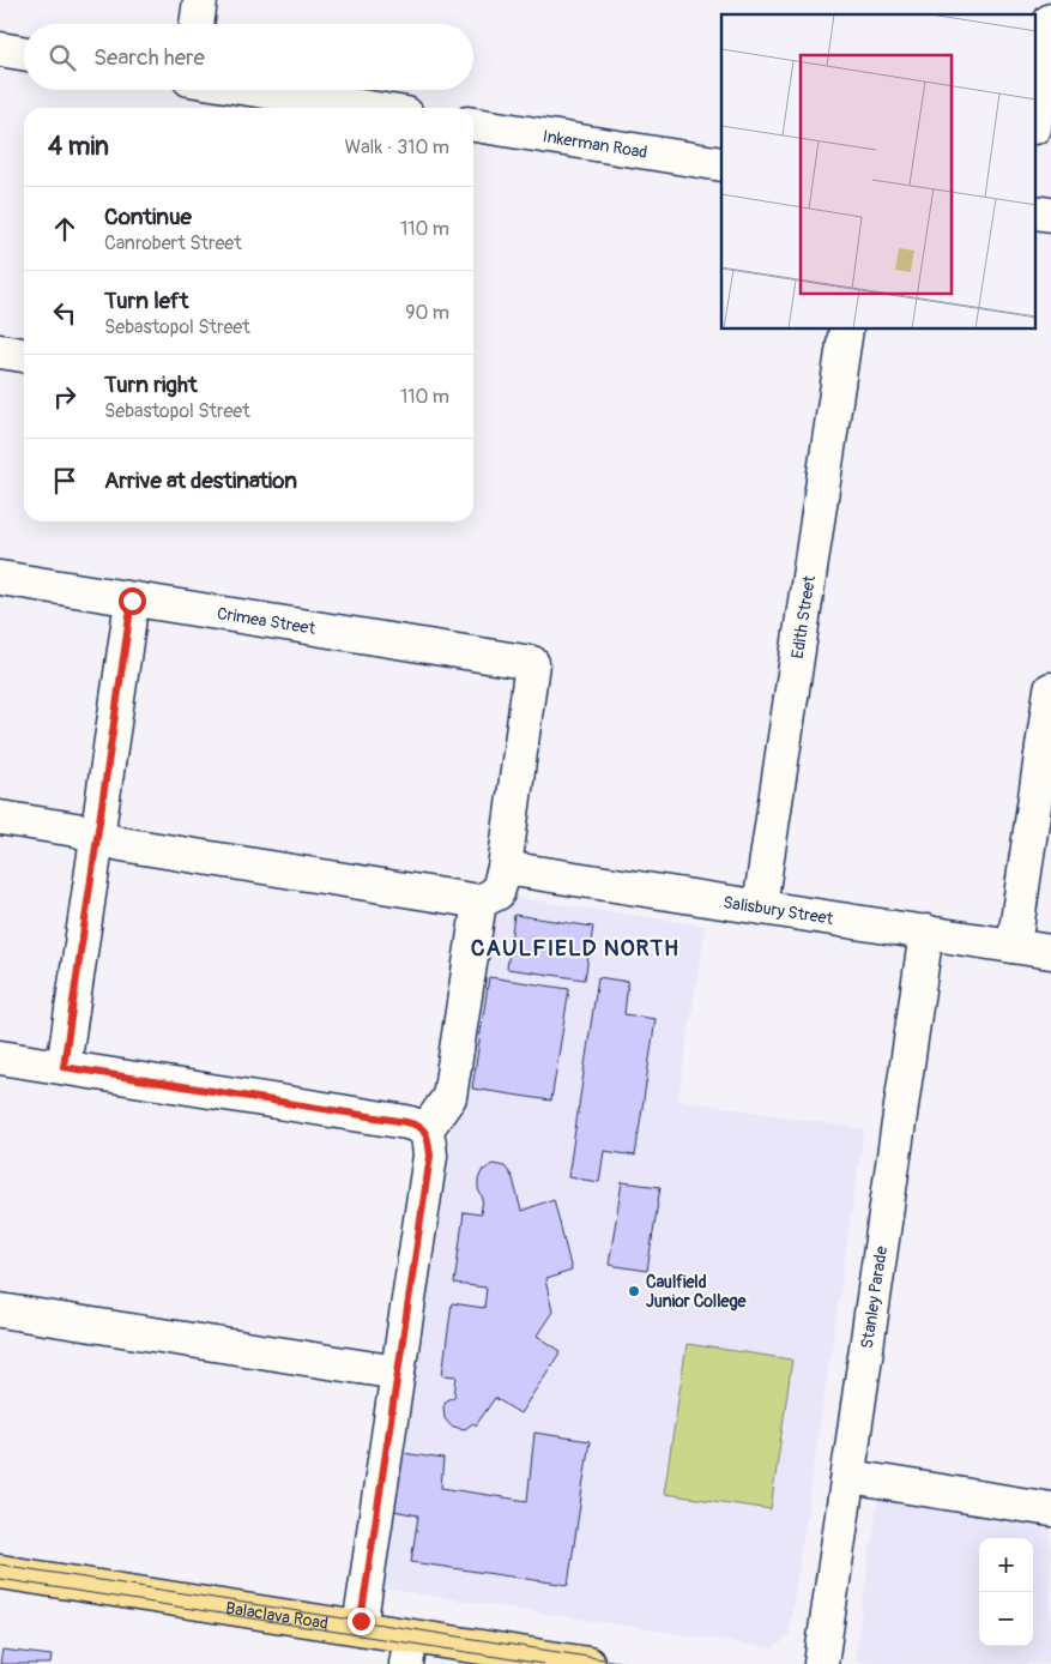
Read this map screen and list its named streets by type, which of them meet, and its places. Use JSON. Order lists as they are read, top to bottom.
{
  "streets": {
    "main road": ["Balaclava Road"],
    "street": [
      "Inkerman Road",
      "Edith Street",
      "Crimea Street",
      "Salisbury Street",
      "Stanley Parade"
    ]
  },
  "crossings": [
    ["Edith Street", "Salisbury Street"],
    ["Crimea Street", "Salisbury Street"],
    ["Salisbury Street", "Stanley Parade"]
  ],
  "districts": ["CAULFIELD NORTH"],
  "places": ["Caulfield Junior College"],
  "page": {
    "search": "Search here",
    "heading": ["4 min", "Walk · 310 m"],
    "list": [
      ["Continue", "Canrobert Street", "110 m"],
      ["Turn left", "Sebastopol Street", "90 m"],
      ["Turn right", "Sebastopol Street", "110 m"],
      "Arrive at destination"
    ],
    "map_buttons": ["+", "−"]
  }
}
